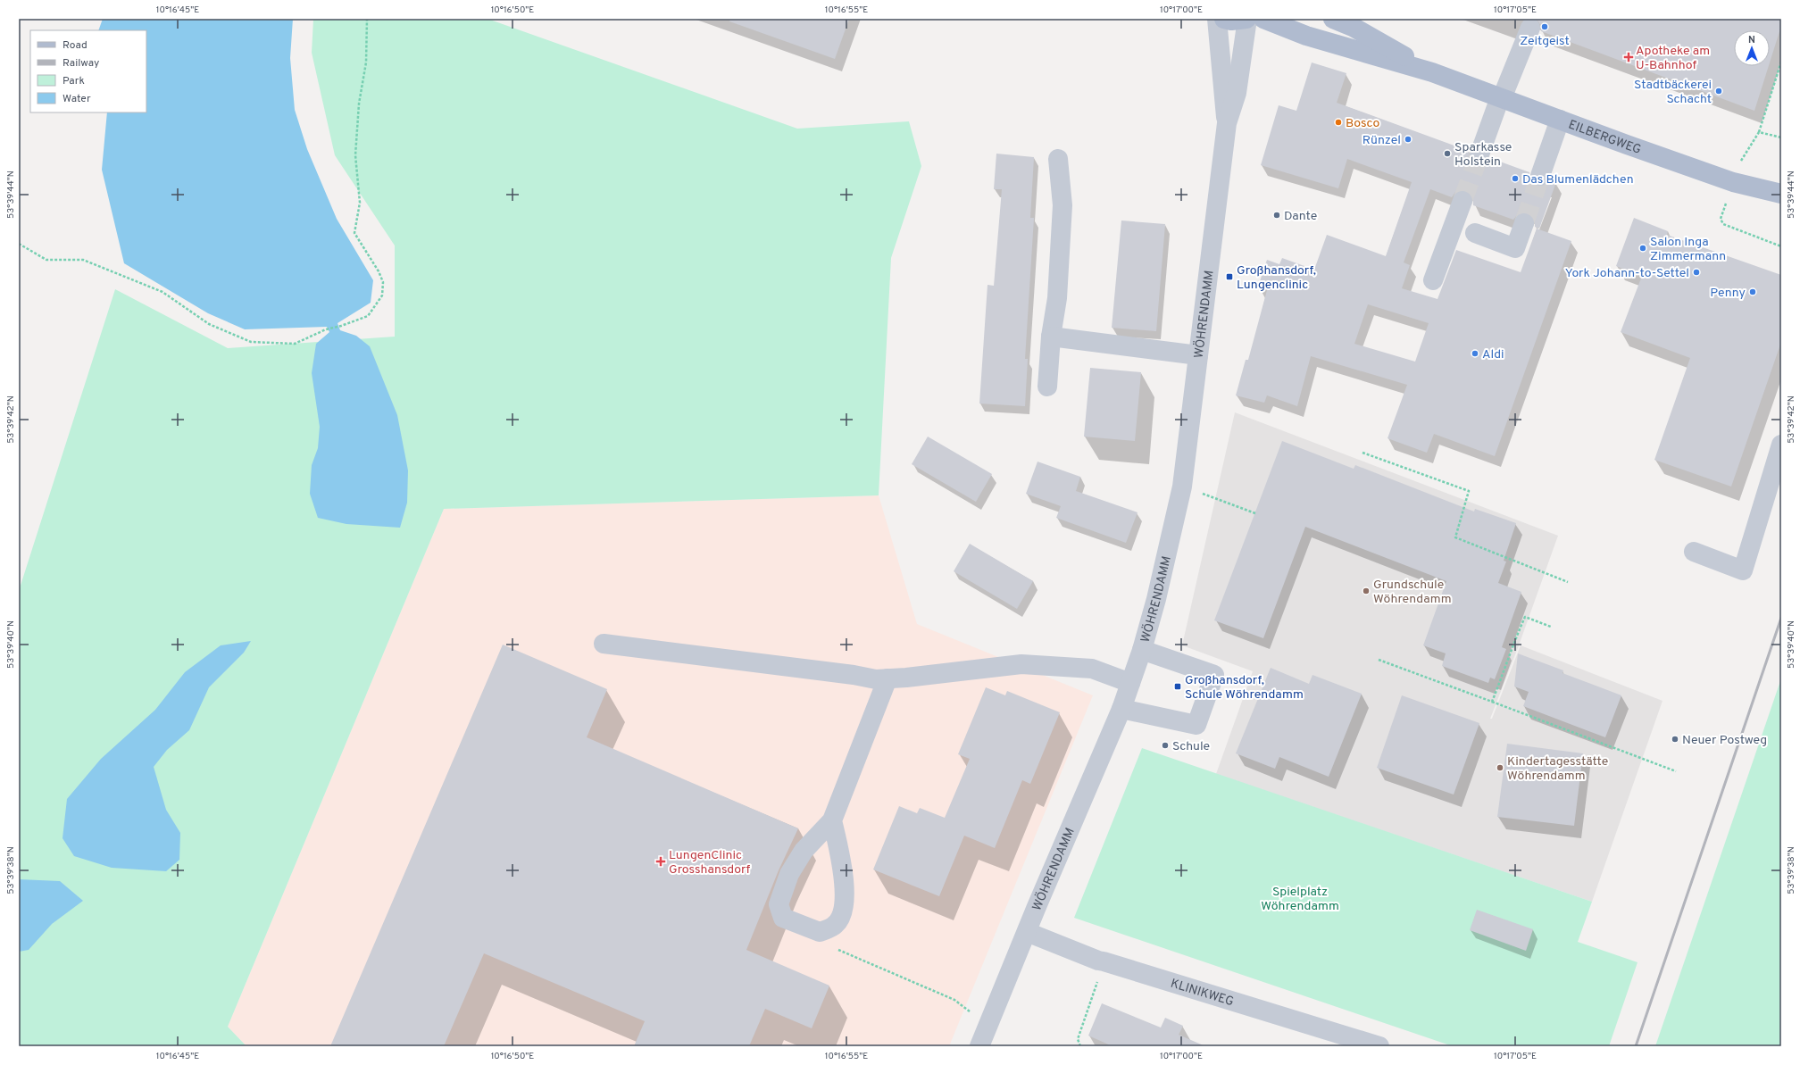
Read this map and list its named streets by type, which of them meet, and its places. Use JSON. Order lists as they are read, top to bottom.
{
  "streets": {
    "main road": ["EILBERGWEG", "WÖHRENDAMM"],
    "street": ["KLINIKWEG"]
  },
  "crossings": [
    ["WÖHRENDAMM", "KLINIKWEG"]
  ],
  "parks": ["Spielplatz Wöhrendamm"],
  "places": {
    "other": [
      "Zeitgeist",
      "Stadtbäckerei Schacht",
      "Bosco",
      "Rünzel",
      "Sparkasse Holstein",
      "Das Blumenlädchen",
      "Dante",
      "Salon Inga Zimmermann",
      "York Johann-to-Settel",
      "Penny",
      "Aldi",
      "Grundschule Wöhrendamm",
      "Neuer Postweg",
      "Schule",
      "Kindertagesstätte Wöhrendamm"
    ],
    "health": ["Apotheke am U-Bahnhof", "LungenClinic Grosshansdorf"],
    "transit": ["Großhansdorf, Lungenclinic", "Großhansdorf, Schule Wöhrendamm"]
  },
  "legend": [
    "Road",
    "Railway",
    "Park",
    "Water"
  ],
  "north": "top",
  "coordinates": [
    "10°16'45\"E",
    "10°16'50\"E",
    "10°16'55\"E",
    "10°17'00\"E",
    "10°17'05\"E",
    "53°39'44\"N",
    "53°39'42\"N",
    "53°39'40\"N",
    "53°39'38\"N"
  ]
}
